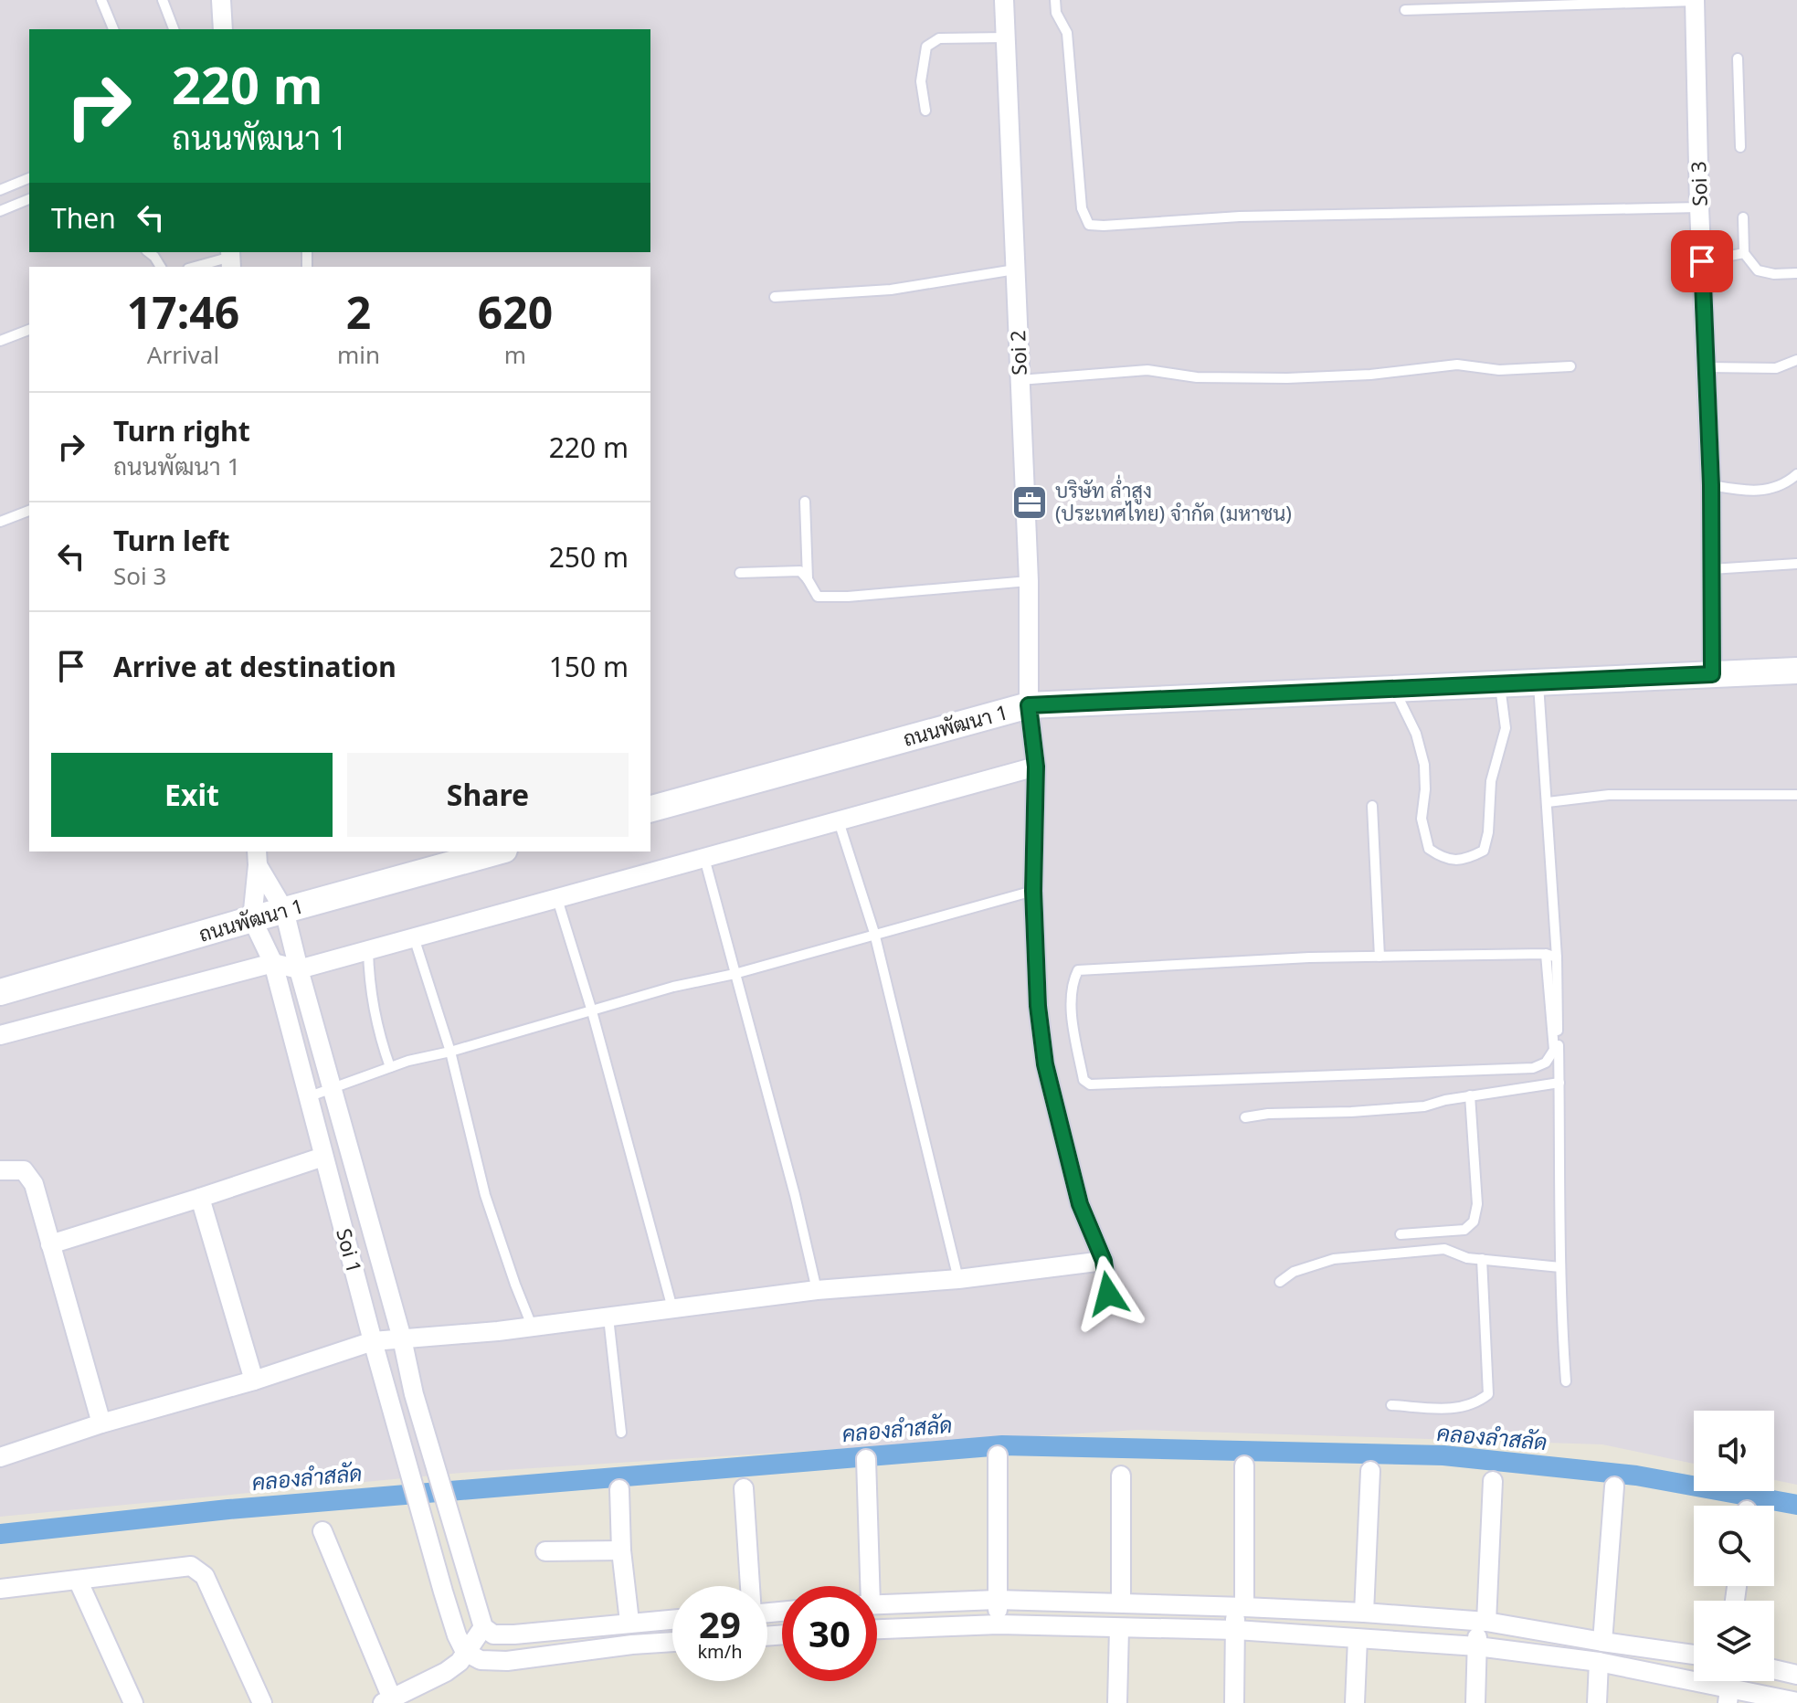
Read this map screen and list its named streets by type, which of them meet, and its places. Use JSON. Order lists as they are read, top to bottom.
{
  "streets": {
    "main road": ["ถนนพัฒนา 1"],
    "street": ["Soi 3", "Soi 2", "Soi 1"]
  },
  "crossings": [
    ["Soi 3", "ถนนพัฒนา 1"],
    ["Soi 2", "ถนนพัฒนา 1"],
    ["ถนนพัฒนา 1", "Soi 1"]
  ],
  "water": ["คลองลำสลัด"],
  "places": {
    "office": ["บริษัท ล่ำสูง (ประเทศไทย) จำกัด (มหาชน)"]
  },
  "page": {
    "turn": ["220 m", "ถนนพัฒนา 1"],
    "then": "Then",
    "eta": [
      "17:46",
      "Arrival",
      "2",
      "min",
      "620",
      "m"
    ],
    "list": [
      {
        "name": "Turn right",
        "note": "ถนนพัฒนา 1",
        "value": "220 m"
      },
      {
        "name": "Turn left",
        "note": "Soi 3",
        "value": "250 m"
      },
      {
        "name": "Arrive at destination",
        "value": "150 m"
      }
    ],
    "buttons": ["Exit", "Share"],
    "speed": "29 km/h",
    "limit": "30"
  }
}
